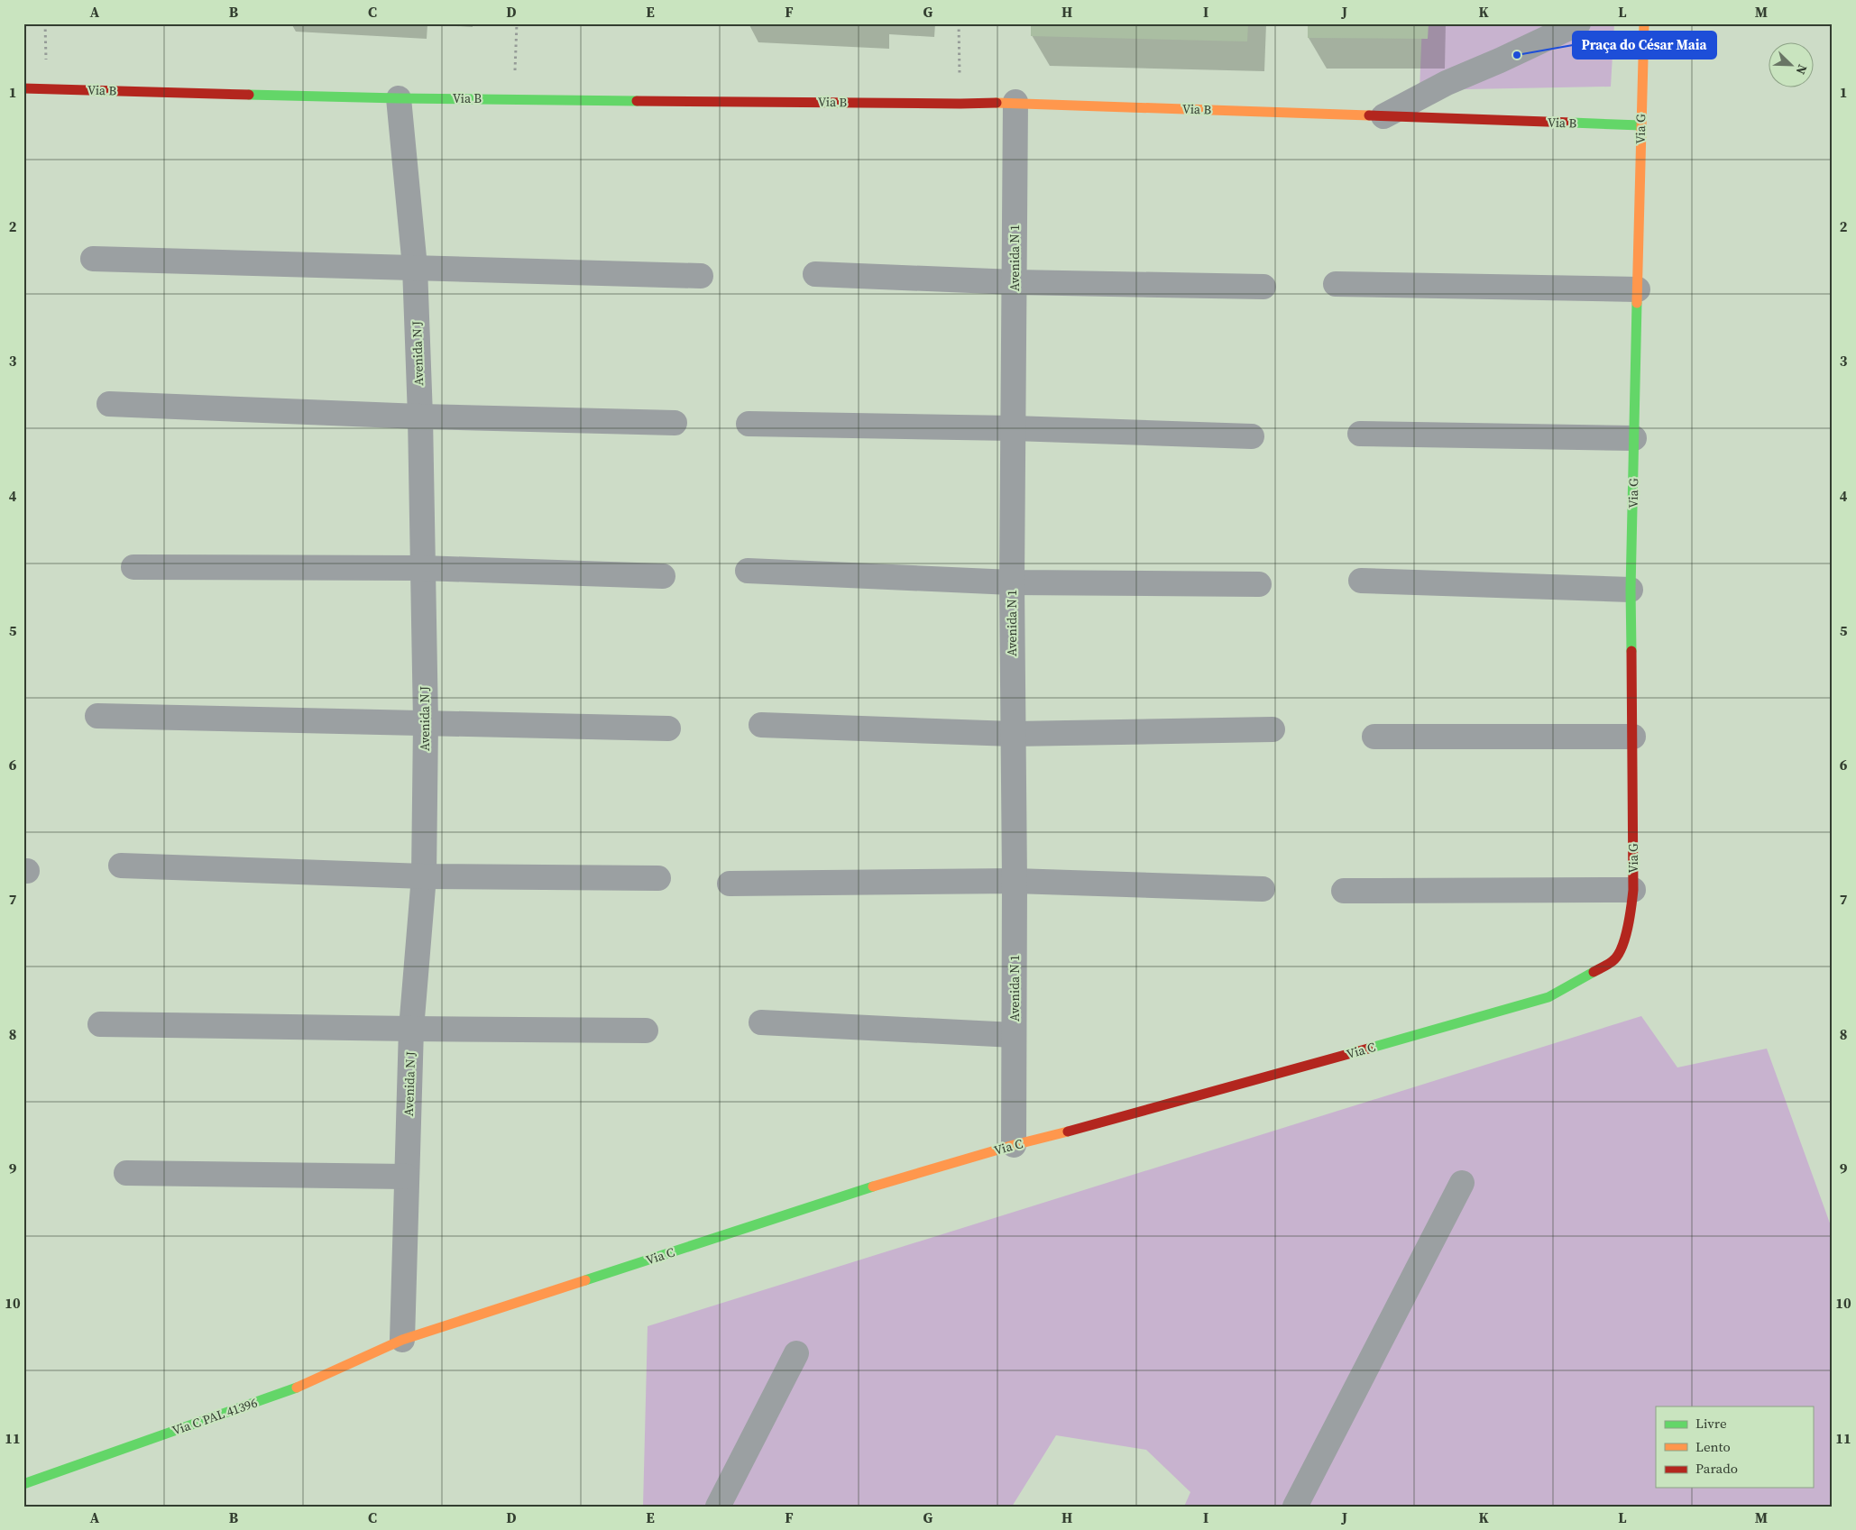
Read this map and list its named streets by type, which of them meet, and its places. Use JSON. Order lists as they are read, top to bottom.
{
  "streets": {
    "street": [
      "Via B",
      "Via G",
      "Avenida N 1",
      "Avenida N J",
      "Via C",
      "Via C PAL 41396"
    ]
  },
  "crossings": [
    ["Via B", "Via G"],
    ["Via B", "Avenida N 1"],
    ["Via B", "Avenida N J"],
    ["Via G", "Via C"],
    ["Avenida N 1", "Via C"],
    ["Avenida N J", "Via C"],
    ["Avenida N J", "Via C PAL 41396"],
    ["Via C", "Via C PAL 41396"]
  ],
  "places": ["Praça do César Maia"],
  "legend": ["Livre", "Lento", "Parado"],
  "north": "bottom right",
  "grid": {
    "columns": [
      "A",
      "B",
      "C",
      "D",
      "E",
      "F",
      "G",
      "H",
      "I",
      "J",
      "K",
      "L",
      "M"
    ],
    "rows": [
      "1",
      "2",
      "3",
      "4",
      "5",
      "6",
      "7",
      "8",
      "9",
      "10",
      "11"
    ]
  }
}
